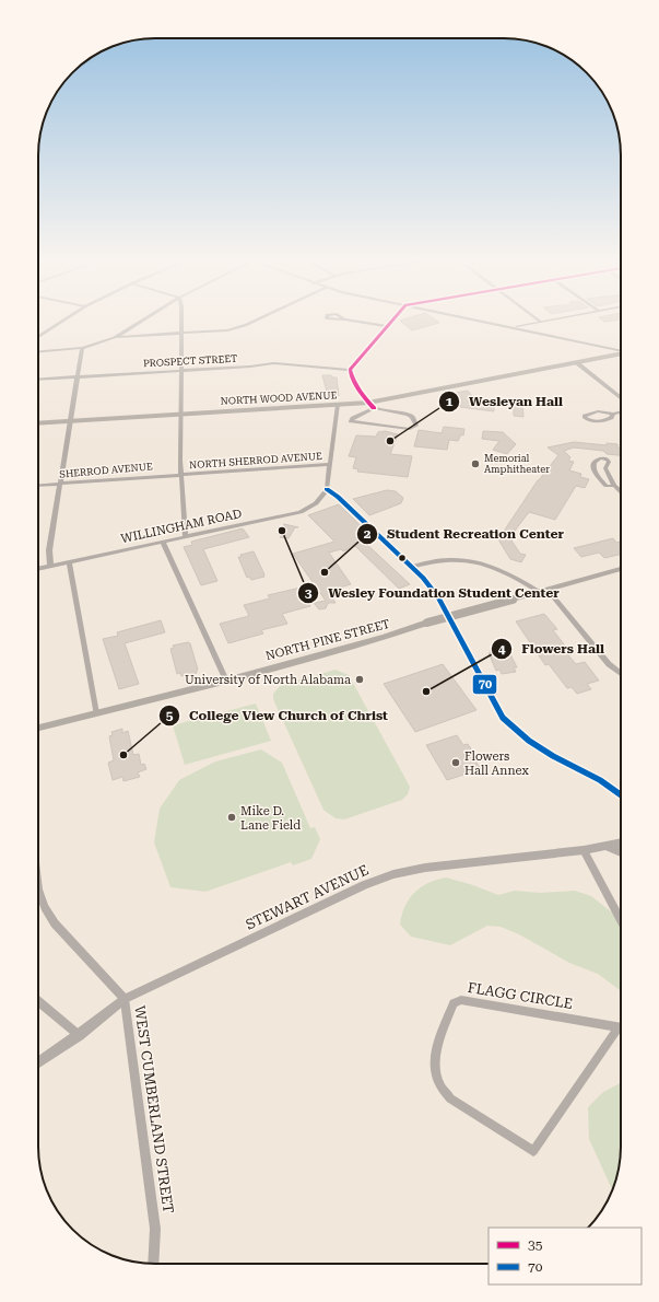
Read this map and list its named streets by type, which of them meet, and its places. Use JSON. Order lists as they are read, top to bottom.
{
  "streets": {
    "main road": ["NORTH WOOD AVENUE", "NORTH PINE STREET"],
    "street": [
      "PROSPECT STREET",
      "NORTH SHERROD AVENUE",
      "SHERROD AVENUE",
      "WILLINGHAM ROAD",
      "STEWART AVENUE",
      "FLAGG CIRCLE",
      "WEST CUMBERLAND STREET"
    ]
  },
  "crossings": [
    ["NORTH SHERROD AVENUE", "SHERROD AVENUE"],
    ["STEWART AVENUE", "WEST CUMBERLAND STREET"]
  ],
  "places": [
    "Wesleyan Hall",
    "Memorial Amphitheater",
    "Wesley Foundation Student Center",
    "Student Recreation Center",
    "University of North Alabama",
    "Flowers Hall",
    "College View Church of Christ",
    "Flowers Hall Annex",
    "Mike D. Lane Field"
  ],
  "lines": ["transit line 35", "transit line 70"],
  "legend": ["35", "70"]
}
